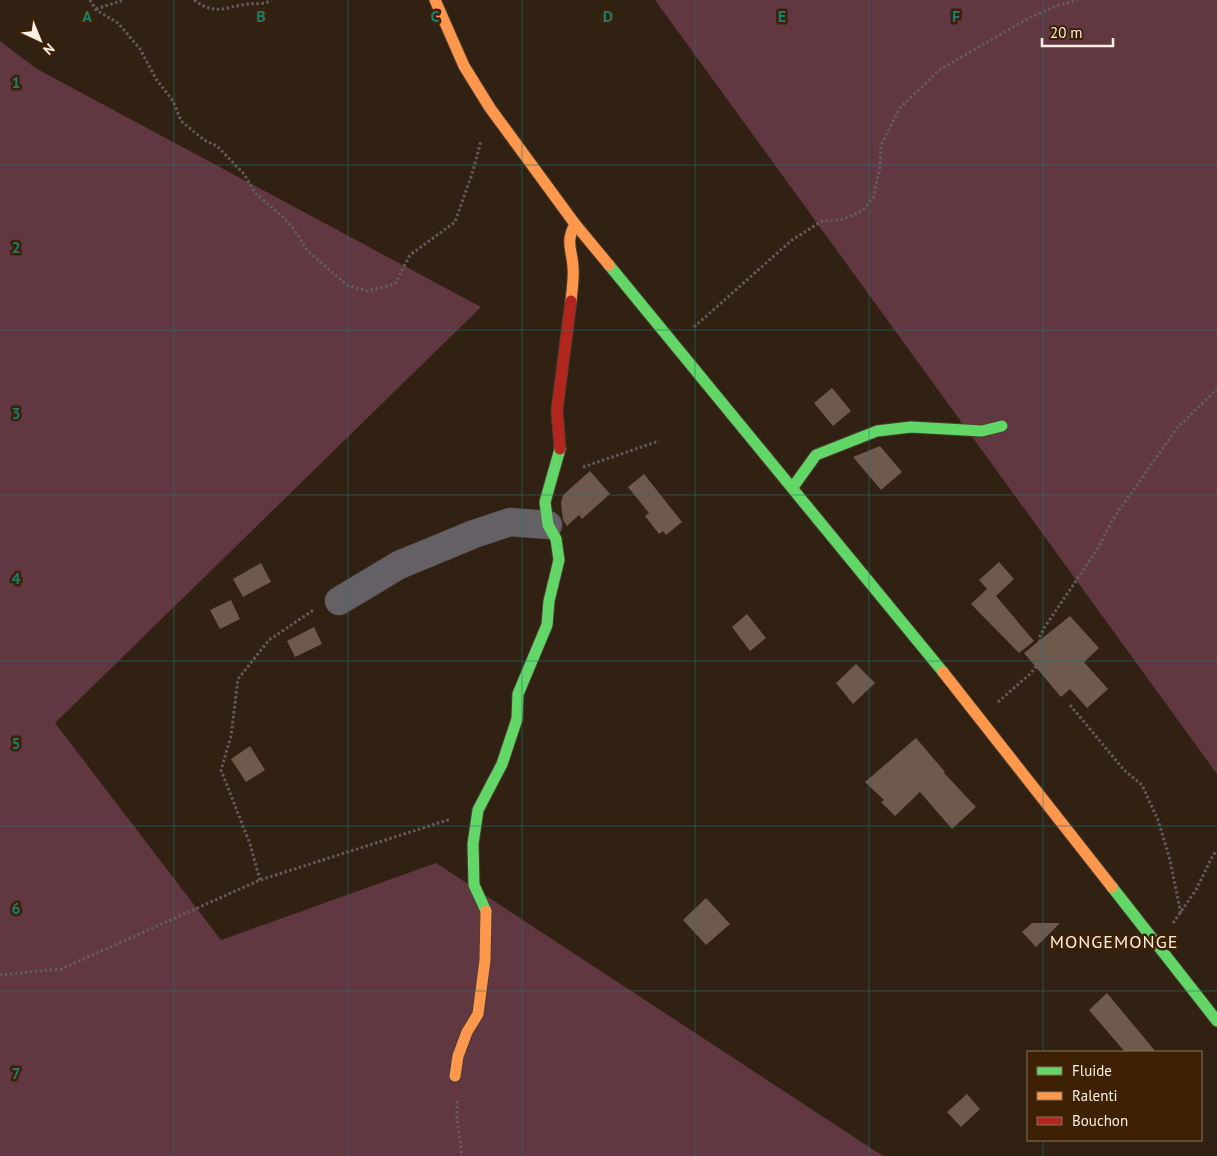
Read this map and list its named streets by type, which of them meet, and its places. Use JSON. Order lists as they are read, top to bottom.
{
  "districts": ["MONGEMONGE"],
  "legend": ["Fluide", "Ralenti", "Bouchon"],
  "scale_bar": "20 m",
  "north": "bottom right",
  "grid": {
    "columns": [
      "A",
      "B",
      "C",
      "D",
      "E",
      "F"
    ],
    "rows": [
      "1",
      "2",
      "3",
      "4",
      "5",
      "6",
      "7"
    ]
  }
}
